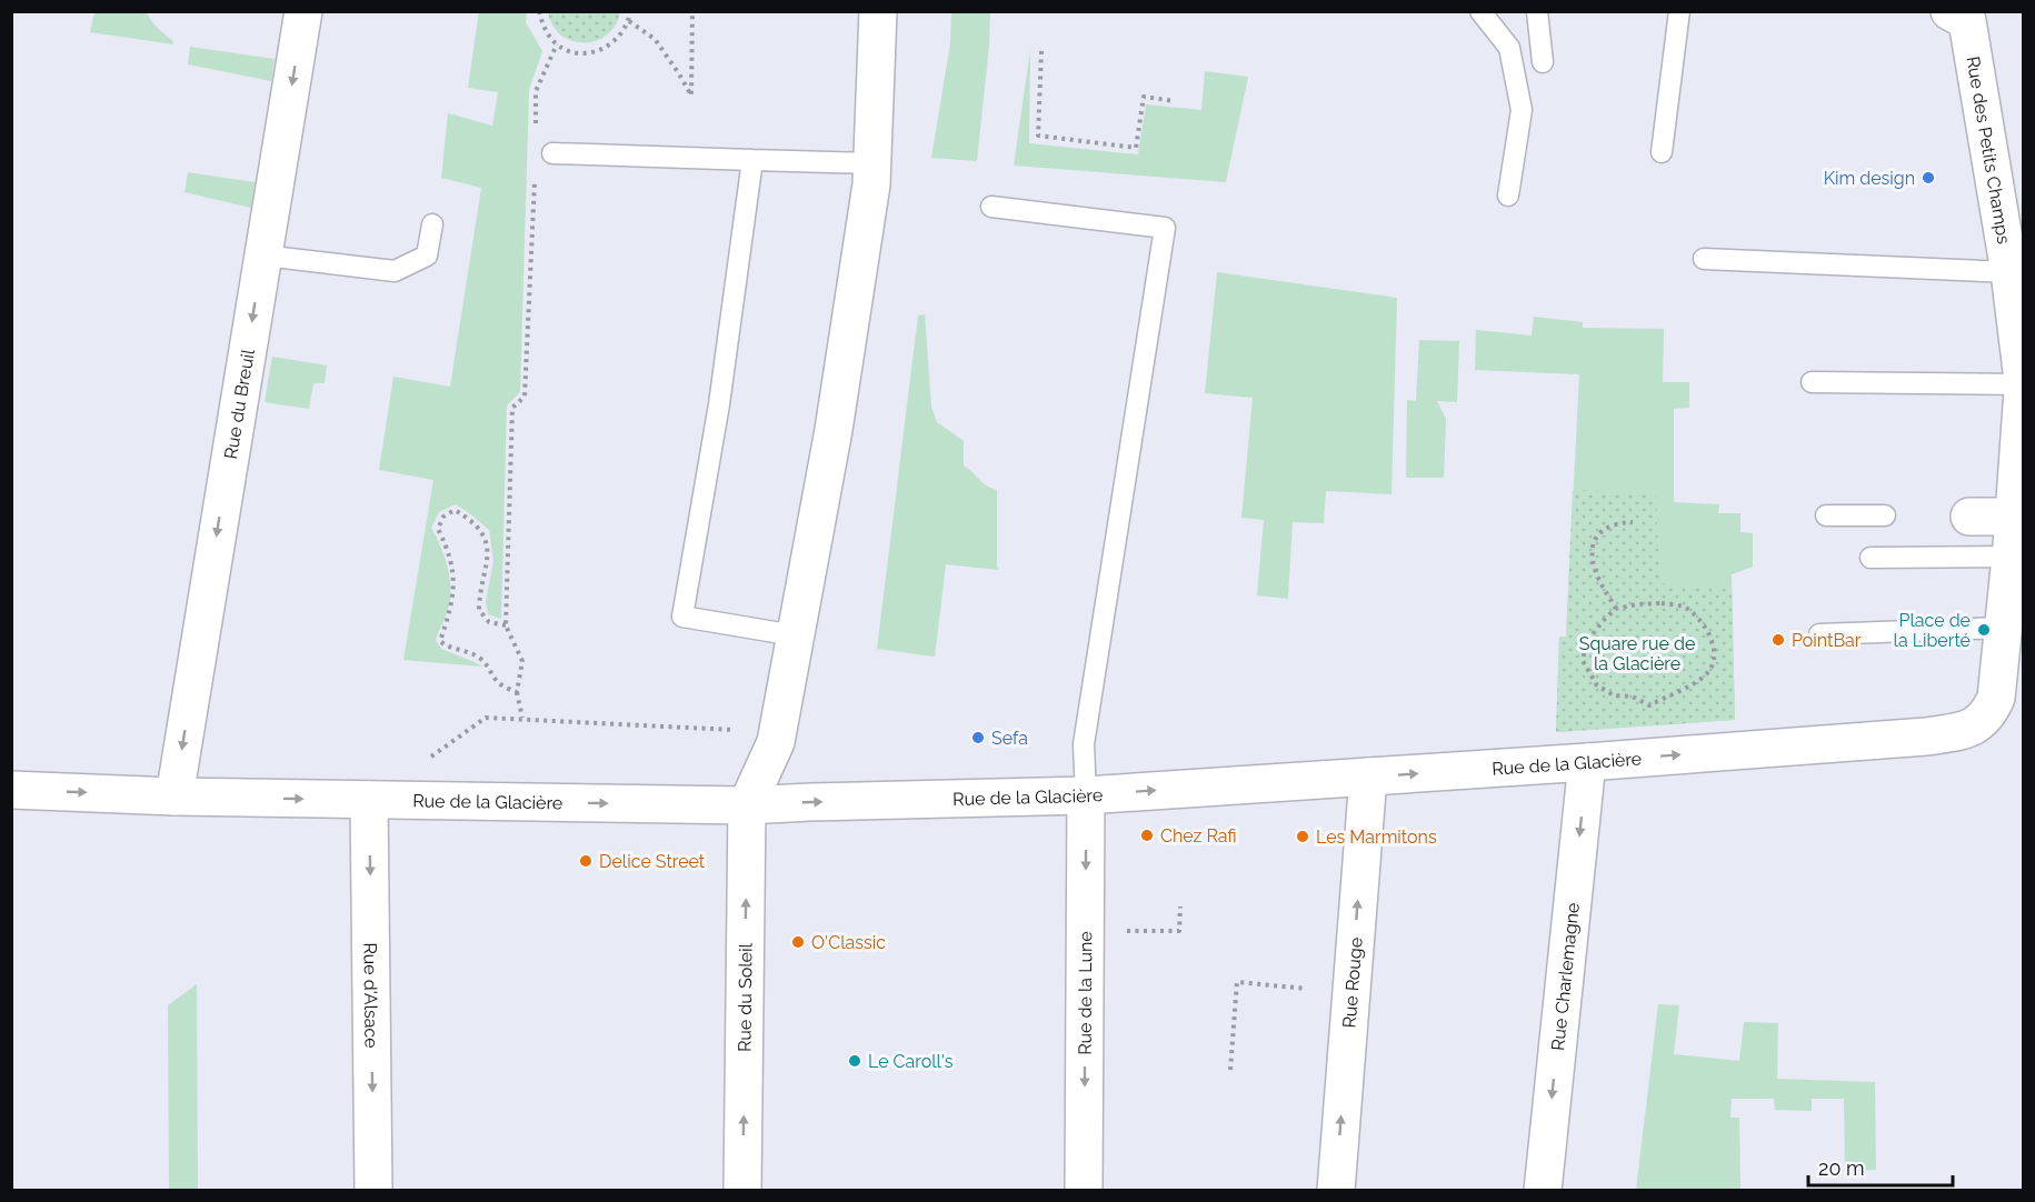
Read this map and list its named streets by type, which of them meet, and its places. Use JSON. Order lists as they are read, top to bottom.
{
  "streets": {
    "street": [
      "Rue des Petits Champs",
      "Rue du Breuil",
      "Rue de la Glacière",
      "Rue Charlemagne",
      "Rue Rouge",
      "Rue de la Lune",
      "Rue d'Alsace",
      "Rue du Soleil"
    ]
  },
  "crossings": [
    ["Rue du Breuil", "Rue de la Glacière"],
    ["Rue de la Glacière", "Rue Charlemagne"],
    ["Rue de la Glacière", "Rue Rouge"],
    ["Rue de la Glacière", "Rue de la Lune"],
    ["Rue de la Glacière", "Rue d'Alsace"],
    ["Rue de la Glacière", "Rue du Soleil"]
  ],
  "one_way": [
    "Rue du Breuil",
    "Rue de la Glacière",
    "Rue Charlemagne",
    "Rue Rouge",
    "Rue de la Lune",
    "Rue d'Alsace",
    "Rue du Soleil"
  ],
  "parks": ["Square rue de la Glacière"],
  "places": [
    "Kim design",
    "Place de la Liberté",
    "PointBar",
    "Sefa",
    "Chez Rafi",
    "Les Marmitons",
    "Delice Street",
    "O'Classic",
    "Le Caroll's"
  ],
  "scale_bar": "20 m"
}
